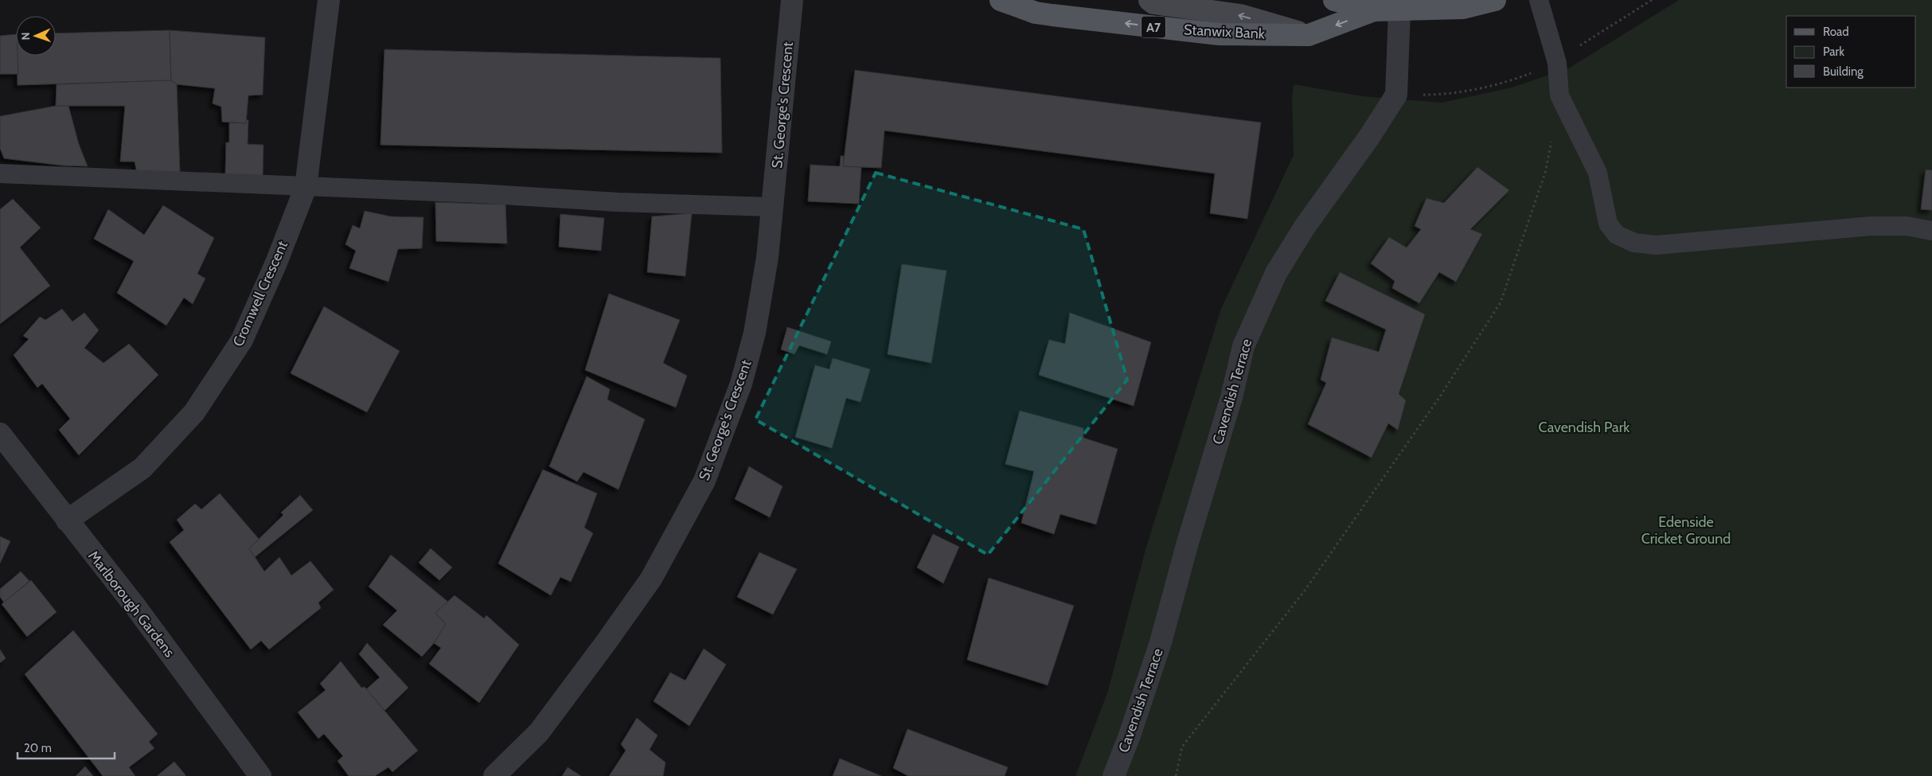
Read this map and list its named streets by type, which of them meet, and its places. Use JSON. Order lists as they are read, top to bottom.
{
  "streets": {
    "main road": ["A7", "Stanwix Bank"],
    "street": [
      "St. George's Crescent",
      "Cromwell Crescent",
      "Cavendish Terrace",
      "Marlborough Gardens"
    ]
  },
  "crossings": [
    ["Stanwix Bank", "Cavendish Terrace"],
    ["Cromwell Crescent", "Marlborough Gardens"]
  ],
  "parks": ["Cavendish Park", "Edenside Cricket Ground"],
  "legend": ["Road", "Park", "Building"],
  "scale_bar": "20 m",
  "north": "left"
}
